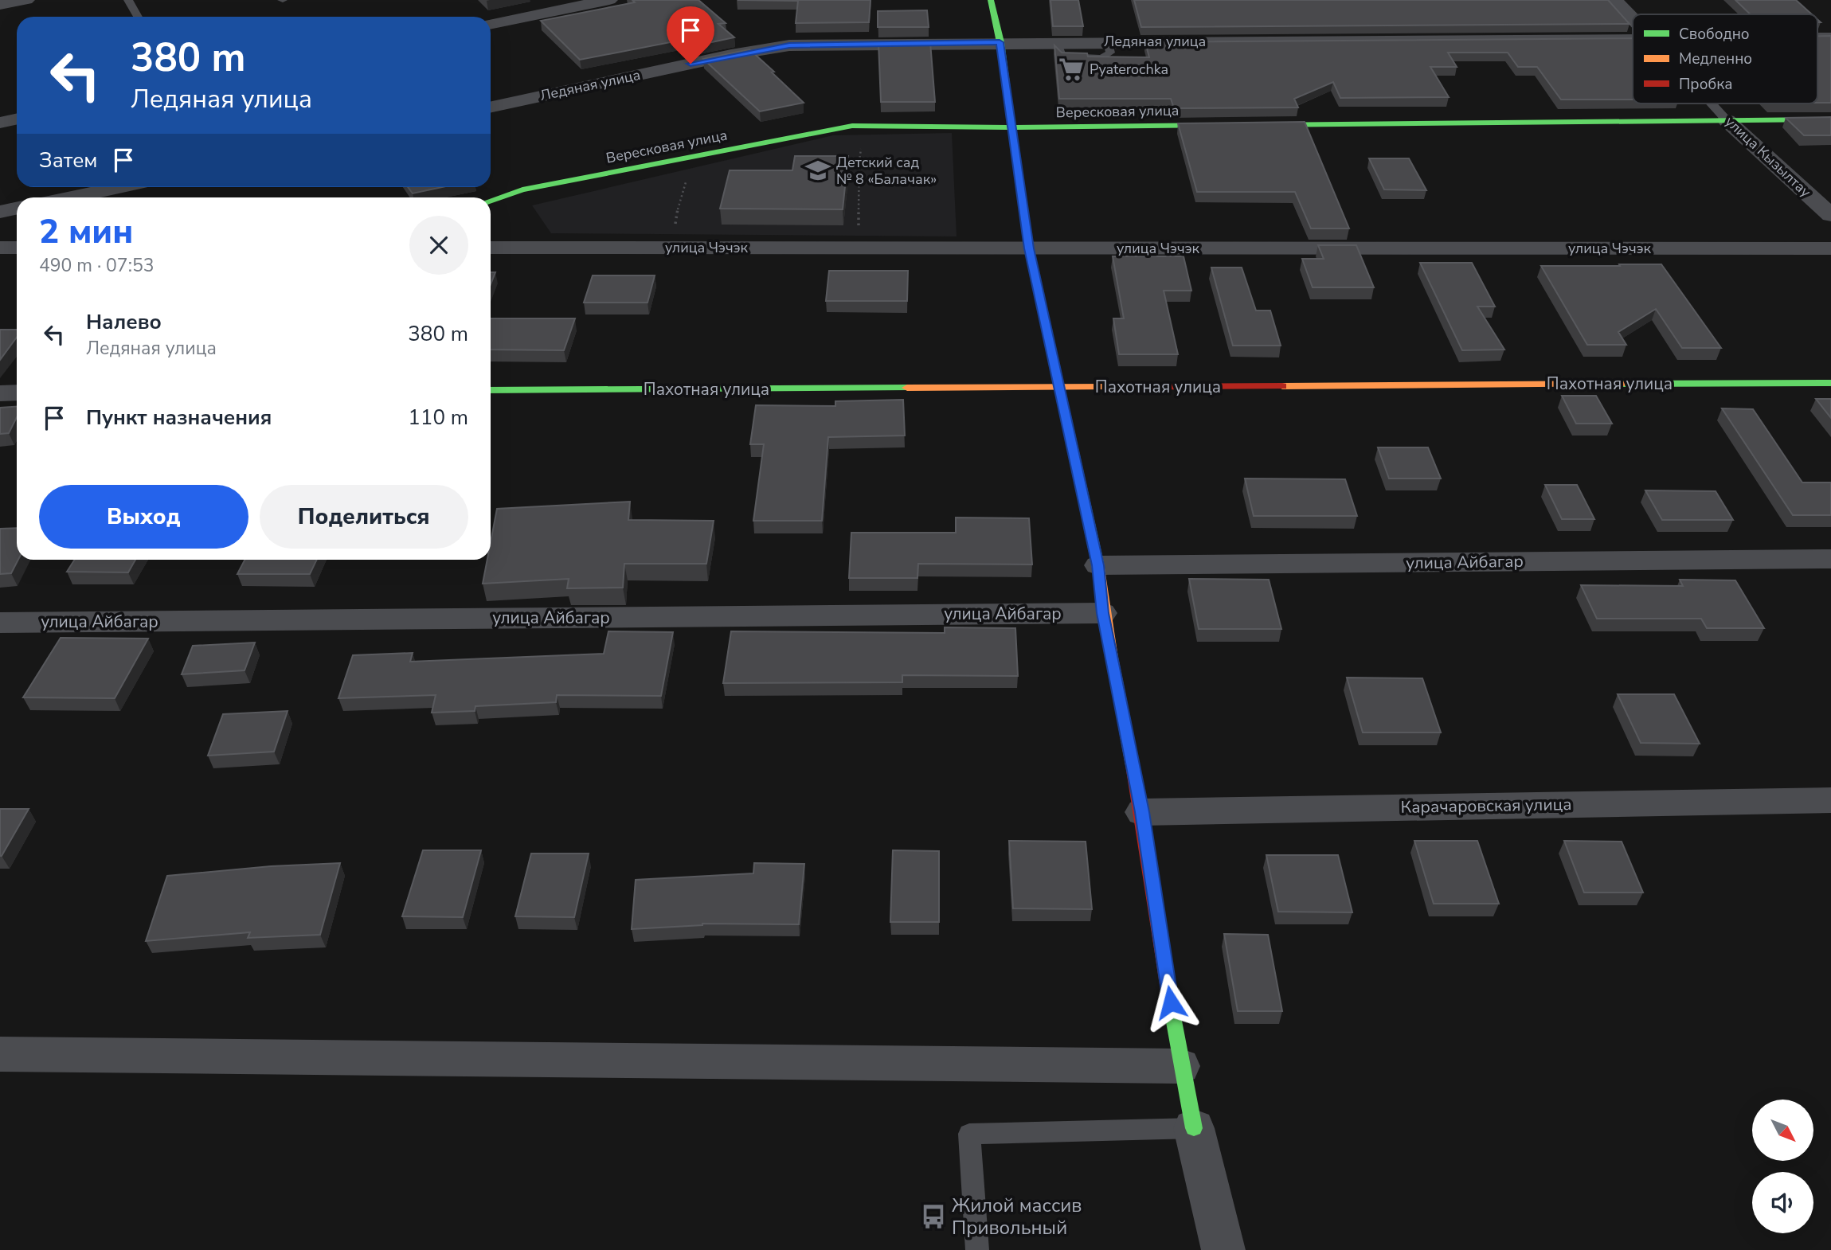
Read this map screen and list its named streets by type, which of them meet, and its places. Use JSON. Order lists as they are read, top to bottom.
{
  "streets": {
    "street": [
      "Ледяная улица",
      "Вересковая улица",
      "улица Кызылтау",
      "улица Чэчэк",
      "Пахотная улица",
      "улица Айбагар",
      "Карачаровская улица"
    ]
  },
  "places": {
    "supermarket": ["Pyaterochka"],
    "school or university": ["Детский сад № 8 «Балачак»"],
    "bus stop": ["Жилой массив Привольный"]
  },
  "legend": ["Свободно", "Медленно", "Пробка"],
  "north": "bottom right",
  "page": {
    "turn": ["380 m", "Ледяная улица"],
    "then": "Затем",
    "heading": ["2 мин", "490 m · 07:53"],
    "list": [
      {
        "name": "Налево",
        "note": "Ледяная улица",
        "value": "380 m"
      },
      {
        "name": "Пункт назначения",
        "value": "110 m"
      }
    ],
    "buttons": ["Выход", "Поделиться"]
  }
}
